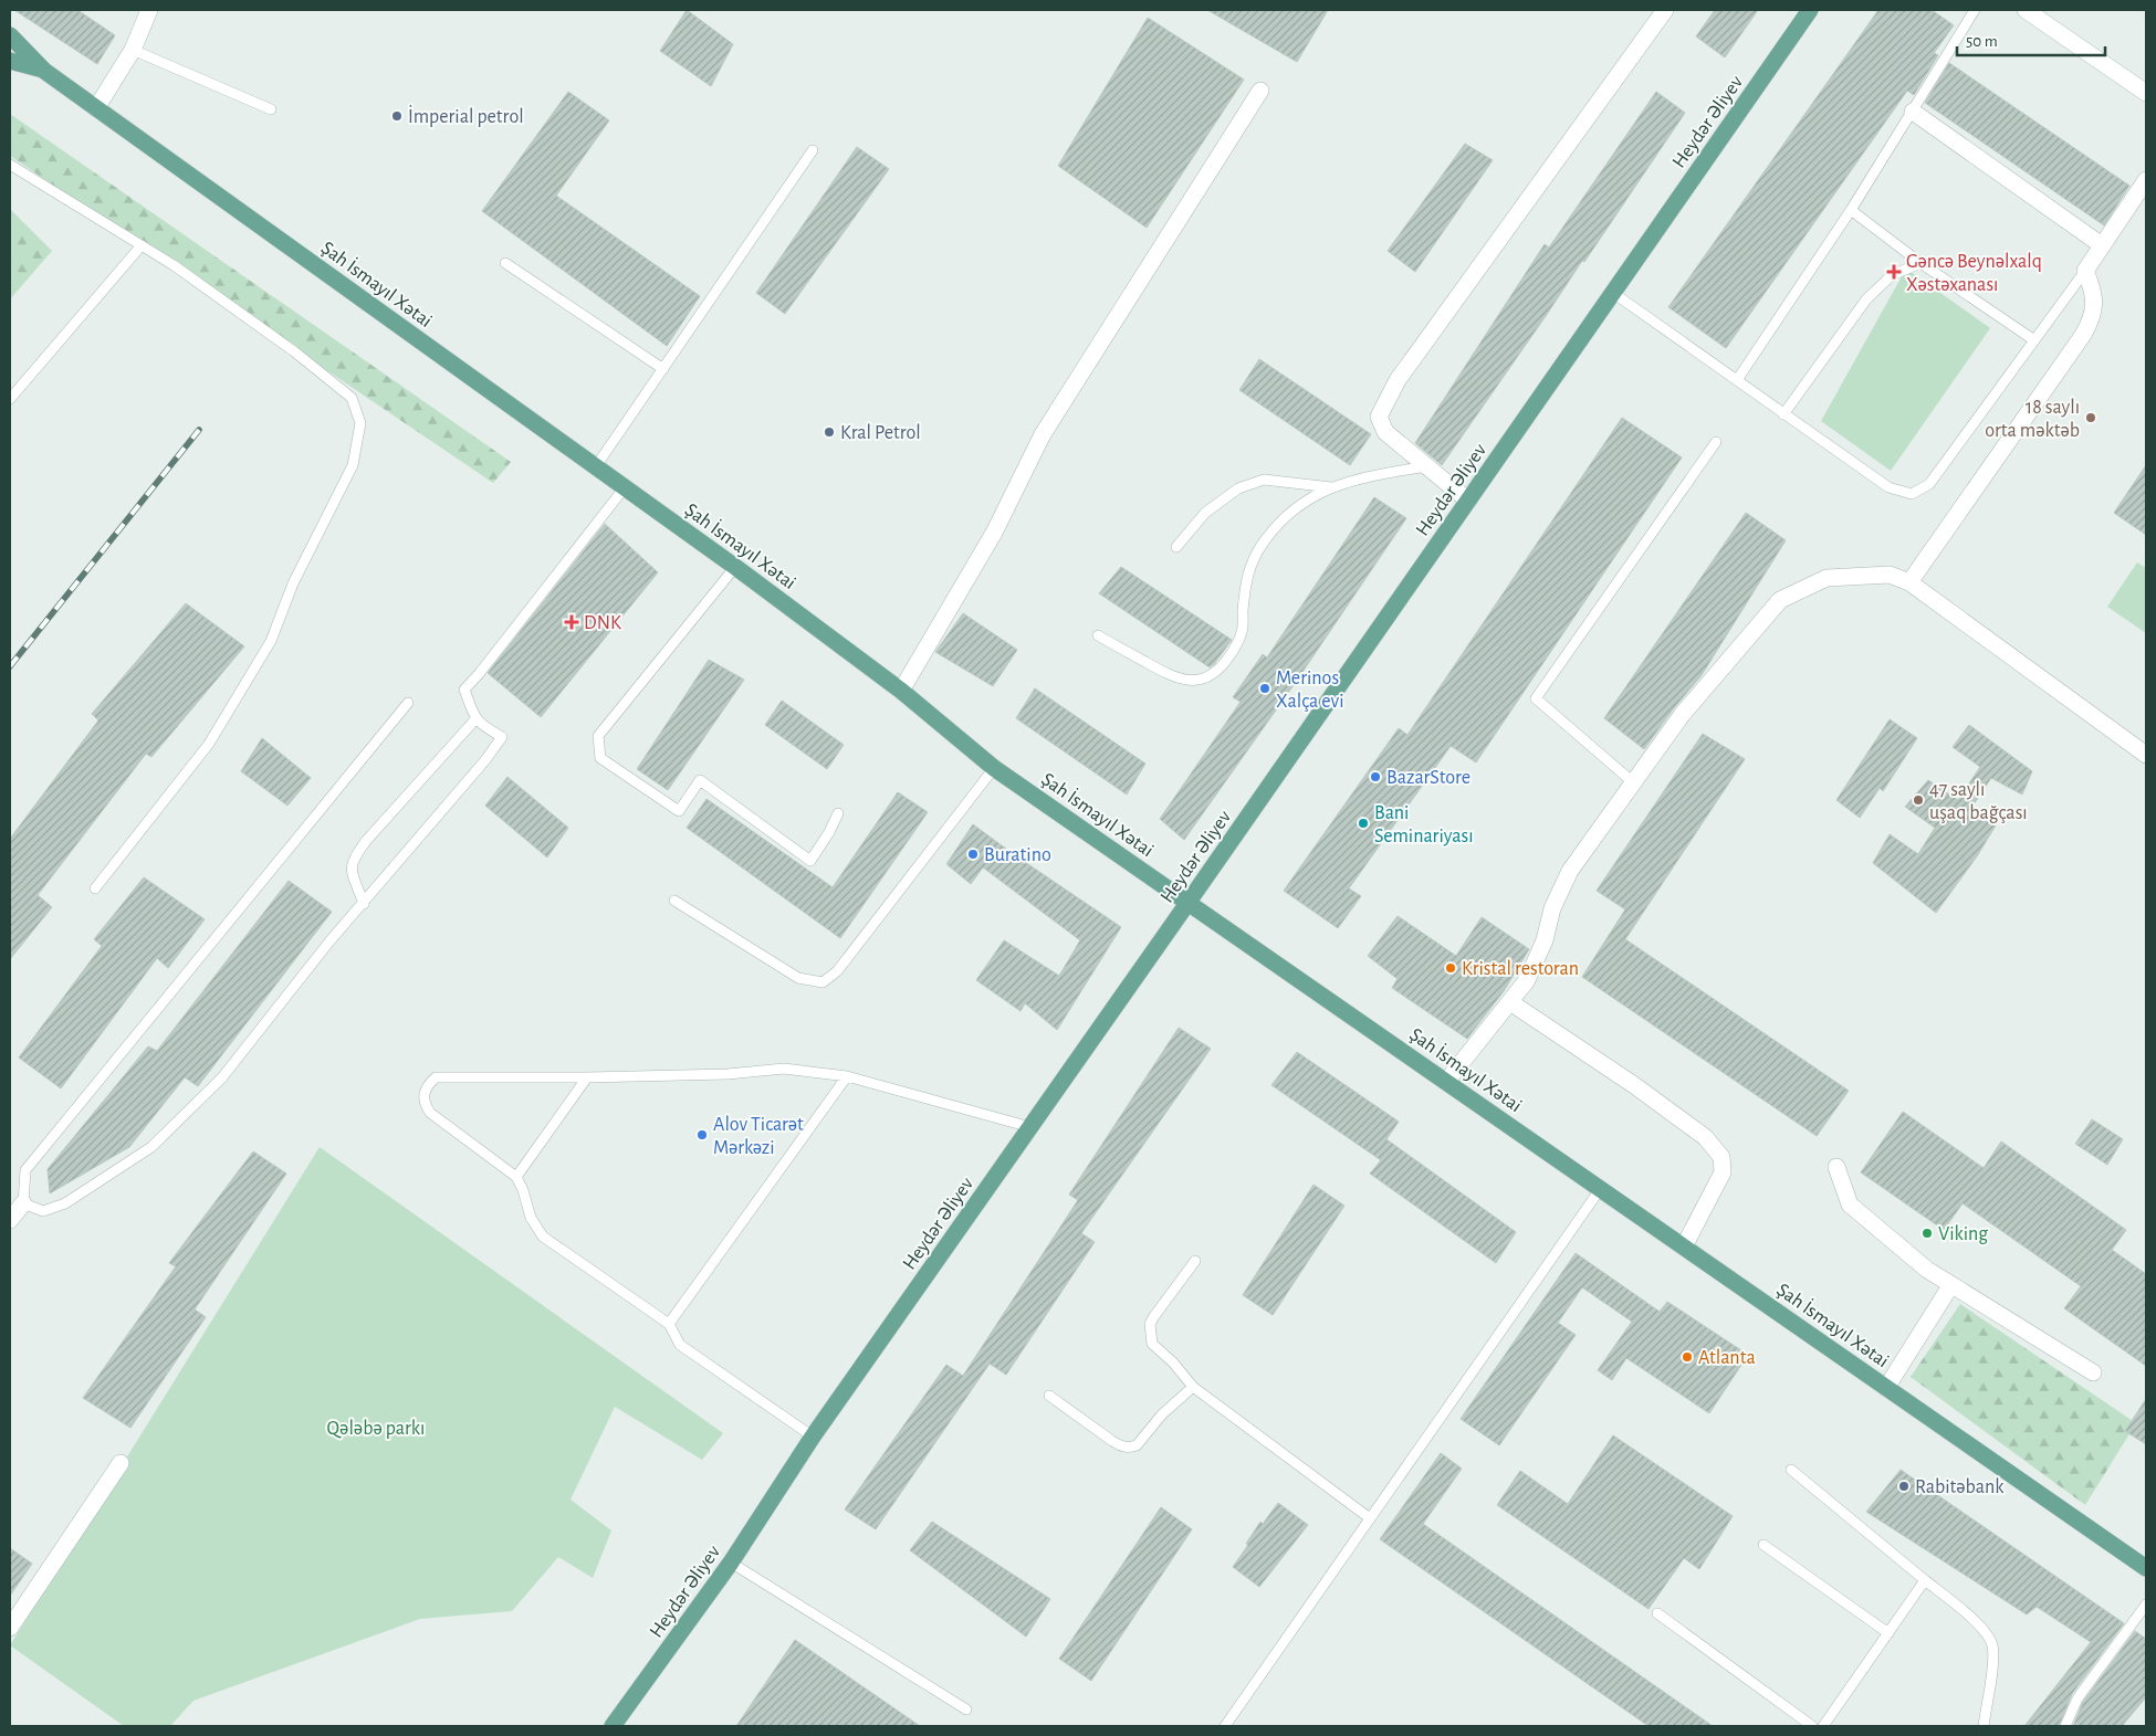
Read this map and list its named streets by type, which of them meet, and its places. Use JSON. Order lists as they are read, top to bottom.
{
  "streets": {
    "main road": ["Heydər Əliyev", "Şah İsmayıl Xətai"]
  },
  "crossings": [
    ["Heydər Əliyev", "Şah İsmayıl Xətai"]
  ],
  "parks": ["Qələbə parkı"],
  "places": {
    "other": [
      "İmperial petrol",
      "18 saylı orta məktəb",
      "Kral Petrol",
      "Merinos Xalça evi",
      "BazarStore",
      "47 saylı uşaq bağçası",
      "Bani Seminariyası",
      "Buratino",
      "Kristal restoran",
      "Alov Ticarət Mərkəzi",
      "Viking",
      "Atlanta",
      "Rabitəbank"
    ],
    "health": ["Gəncə Beynəlxalq Xəstəxanası", "DNK"]
  },
  "scale_bar": "50 m"
}
